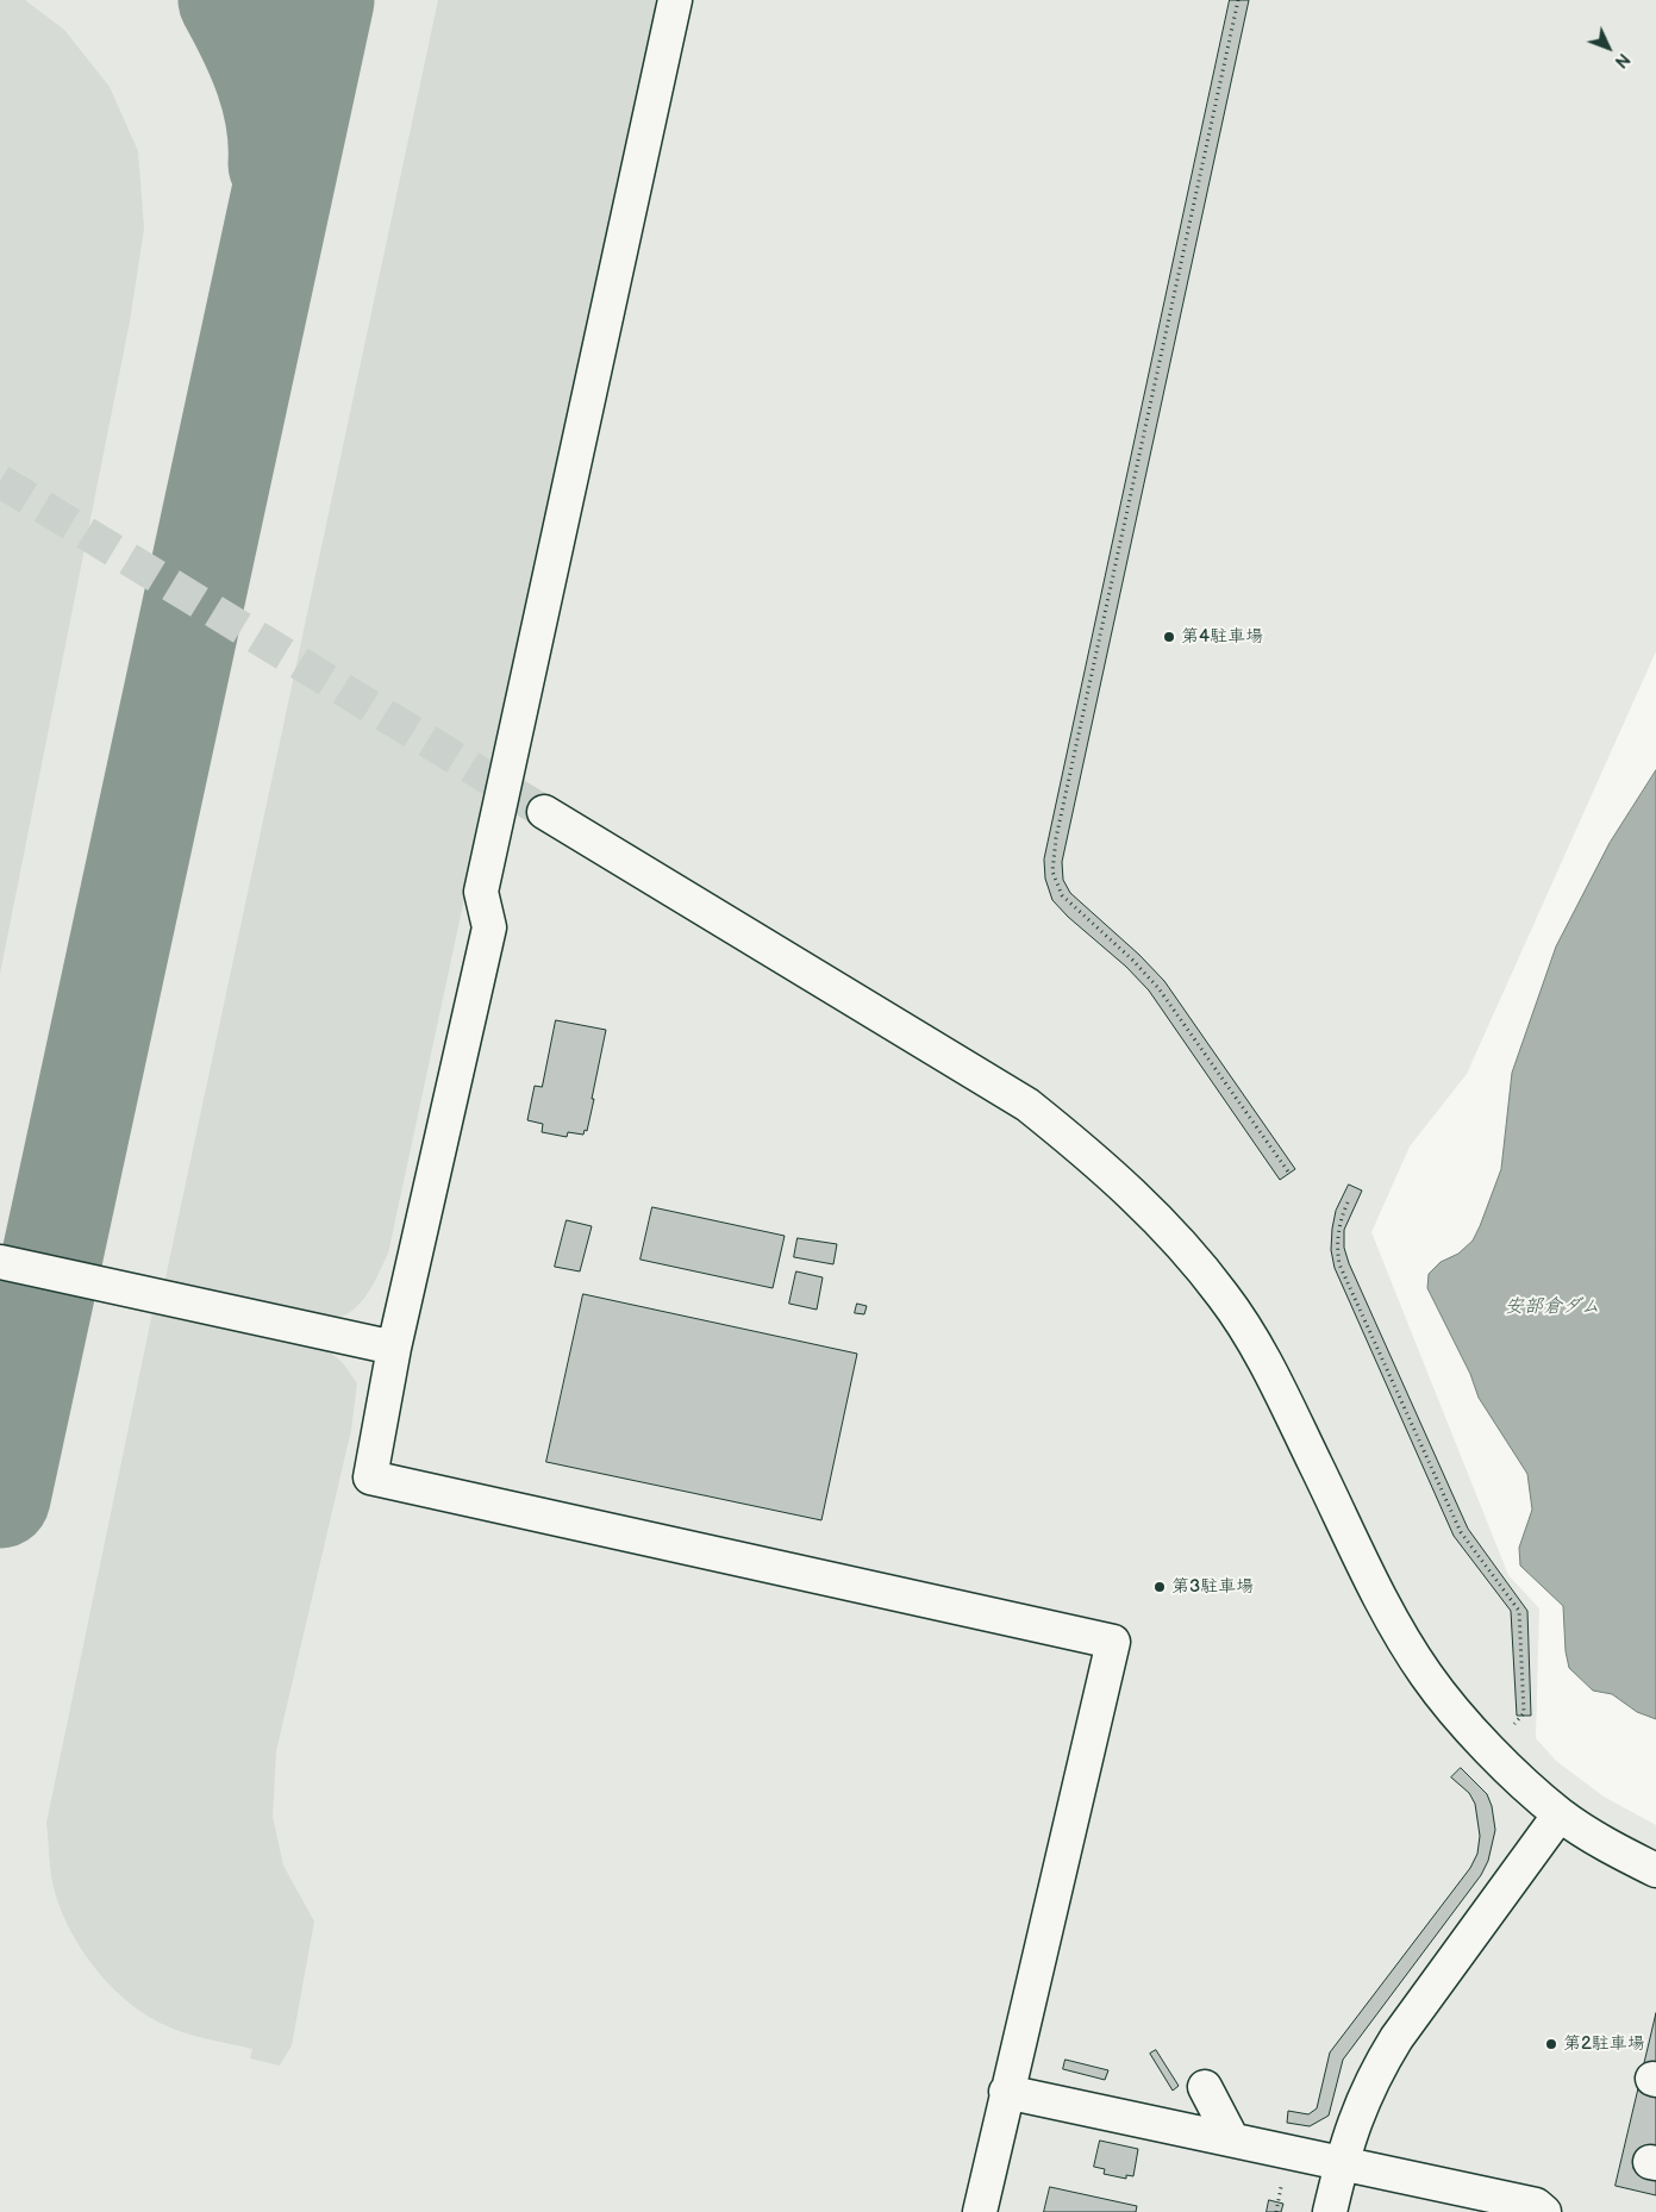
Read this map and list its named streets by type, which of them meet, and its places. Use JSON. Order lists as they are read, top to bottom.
{
  "water": ["安部倉ダム"],
  "places": ["第4駐車場", "第3駐車場", "第2駐車場"],
  "north": "bottom right"
}
